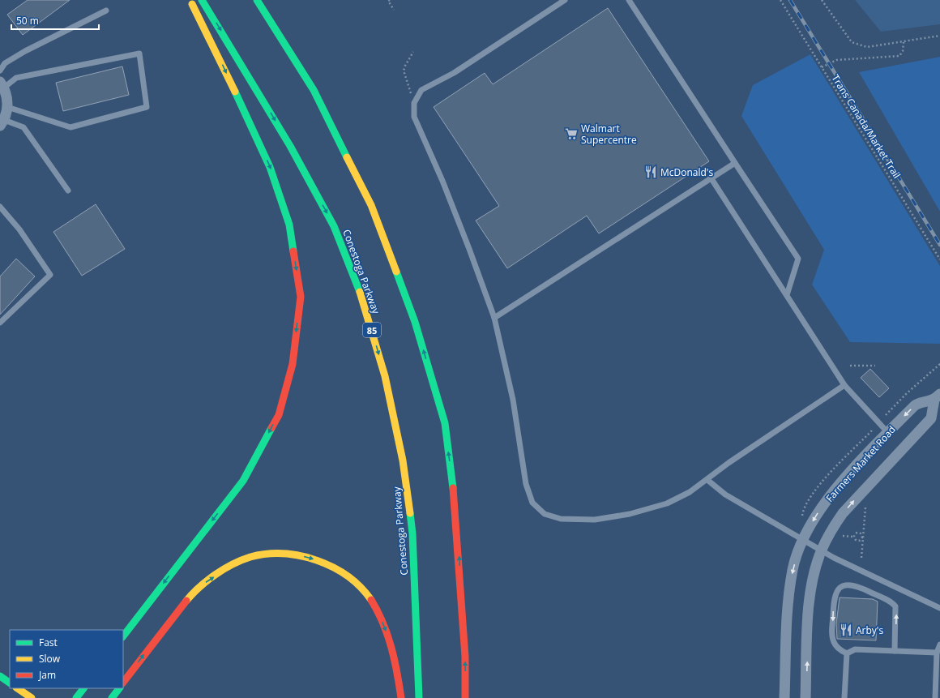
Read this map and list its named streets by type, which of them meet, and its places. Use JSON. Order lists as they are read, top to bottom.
{
  "streets": {
    "main road": ["Conestoga Parkway", "85"],
    "street": ["Farmers Market Road"],
    "path": ["Trans Canada/Market Trail"]
  },
  "places": {
    "supermarket": ["Walmart Supercentre"],
    "restaurant": ["McDonald's", "Arby's"]
  },
  "legend": ["Fast", "Slow", "Jam"],
  "scale_bar": "50 m"
}
